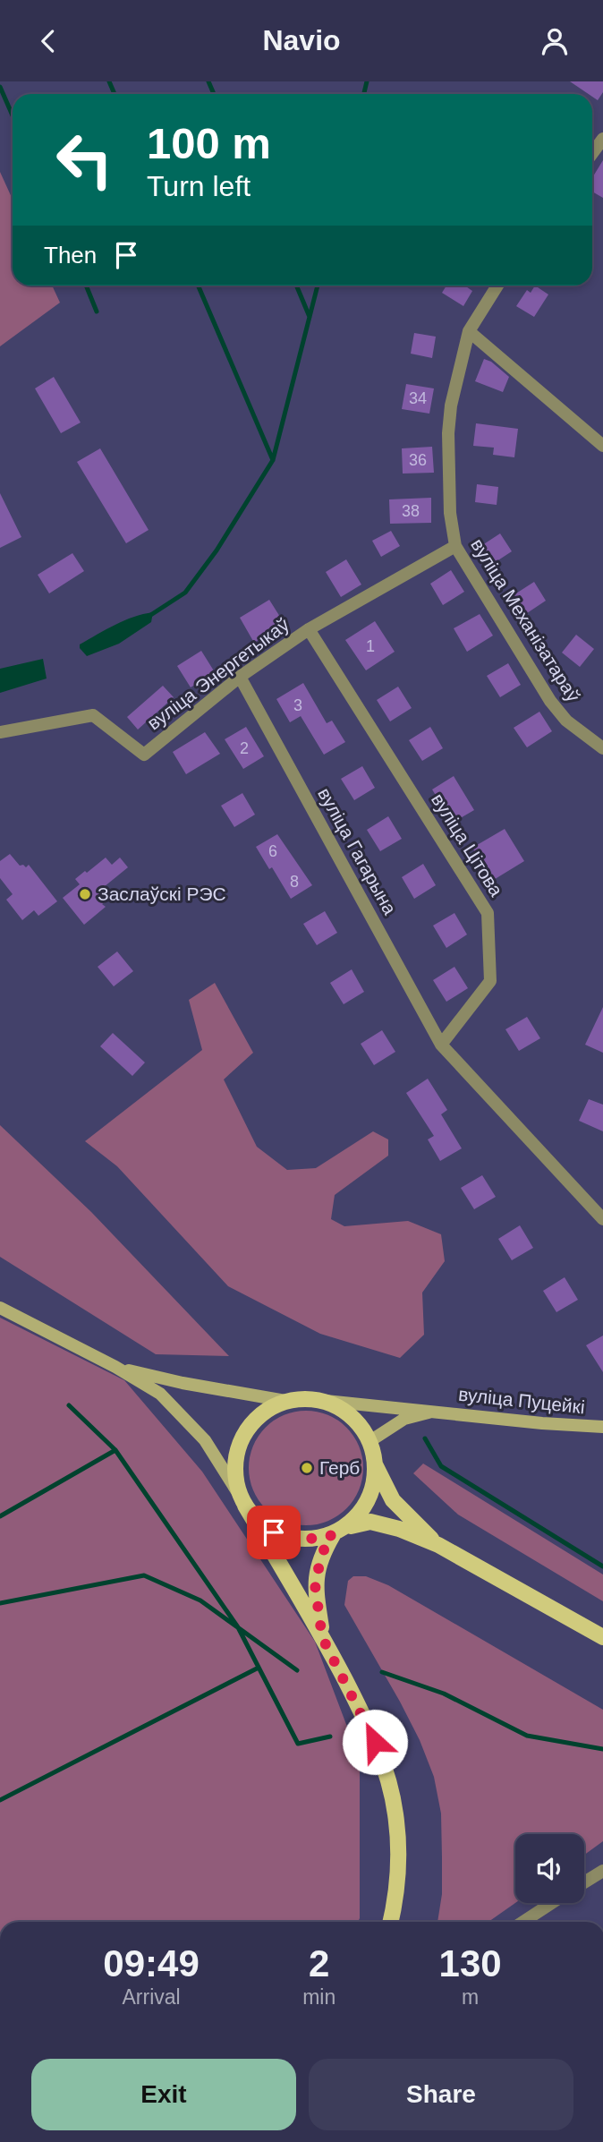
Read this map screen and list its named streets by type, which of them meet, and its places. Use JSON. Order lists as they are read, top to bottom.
{
  "streets": {
    "main road": ["вуліца Пуцейкі"],
    "street": [
      "вуліца Механізатараў",
      "вуліца Энергетыкаў",
      "вуліца Цітова",
      "вуліца Гагарына"
    ]
  },
  "crossings": [
    ["вуліца Механізатараў", "вуліца Энергетыкаў"],
    ["вуліца Энергетыкаў", "вуліца Цітова"],
    ["вуліца Энергетыкаў", "вуліца Гагарына"],
    ["вуліца Цітова", "вуліца Гагарына"]
  ],
  "places": ["Заслаўскі РЭС", "Герб"],
  "house_numbers": [
    "34",
    "36",
    "38",
    "1",
    "3",
    "2",
    "6",
    "8"
  ],
  "page": {
    "header": "Navio",
    "turn": ["100 m", "Turn left"],
    "then": "Then",
    "eta": [
      "09:49",
      "Arrival",
      "2",
      "min",
      "130",
      "m"
    ],
    "buttons": ["Exit", "Share"]
  }
}
